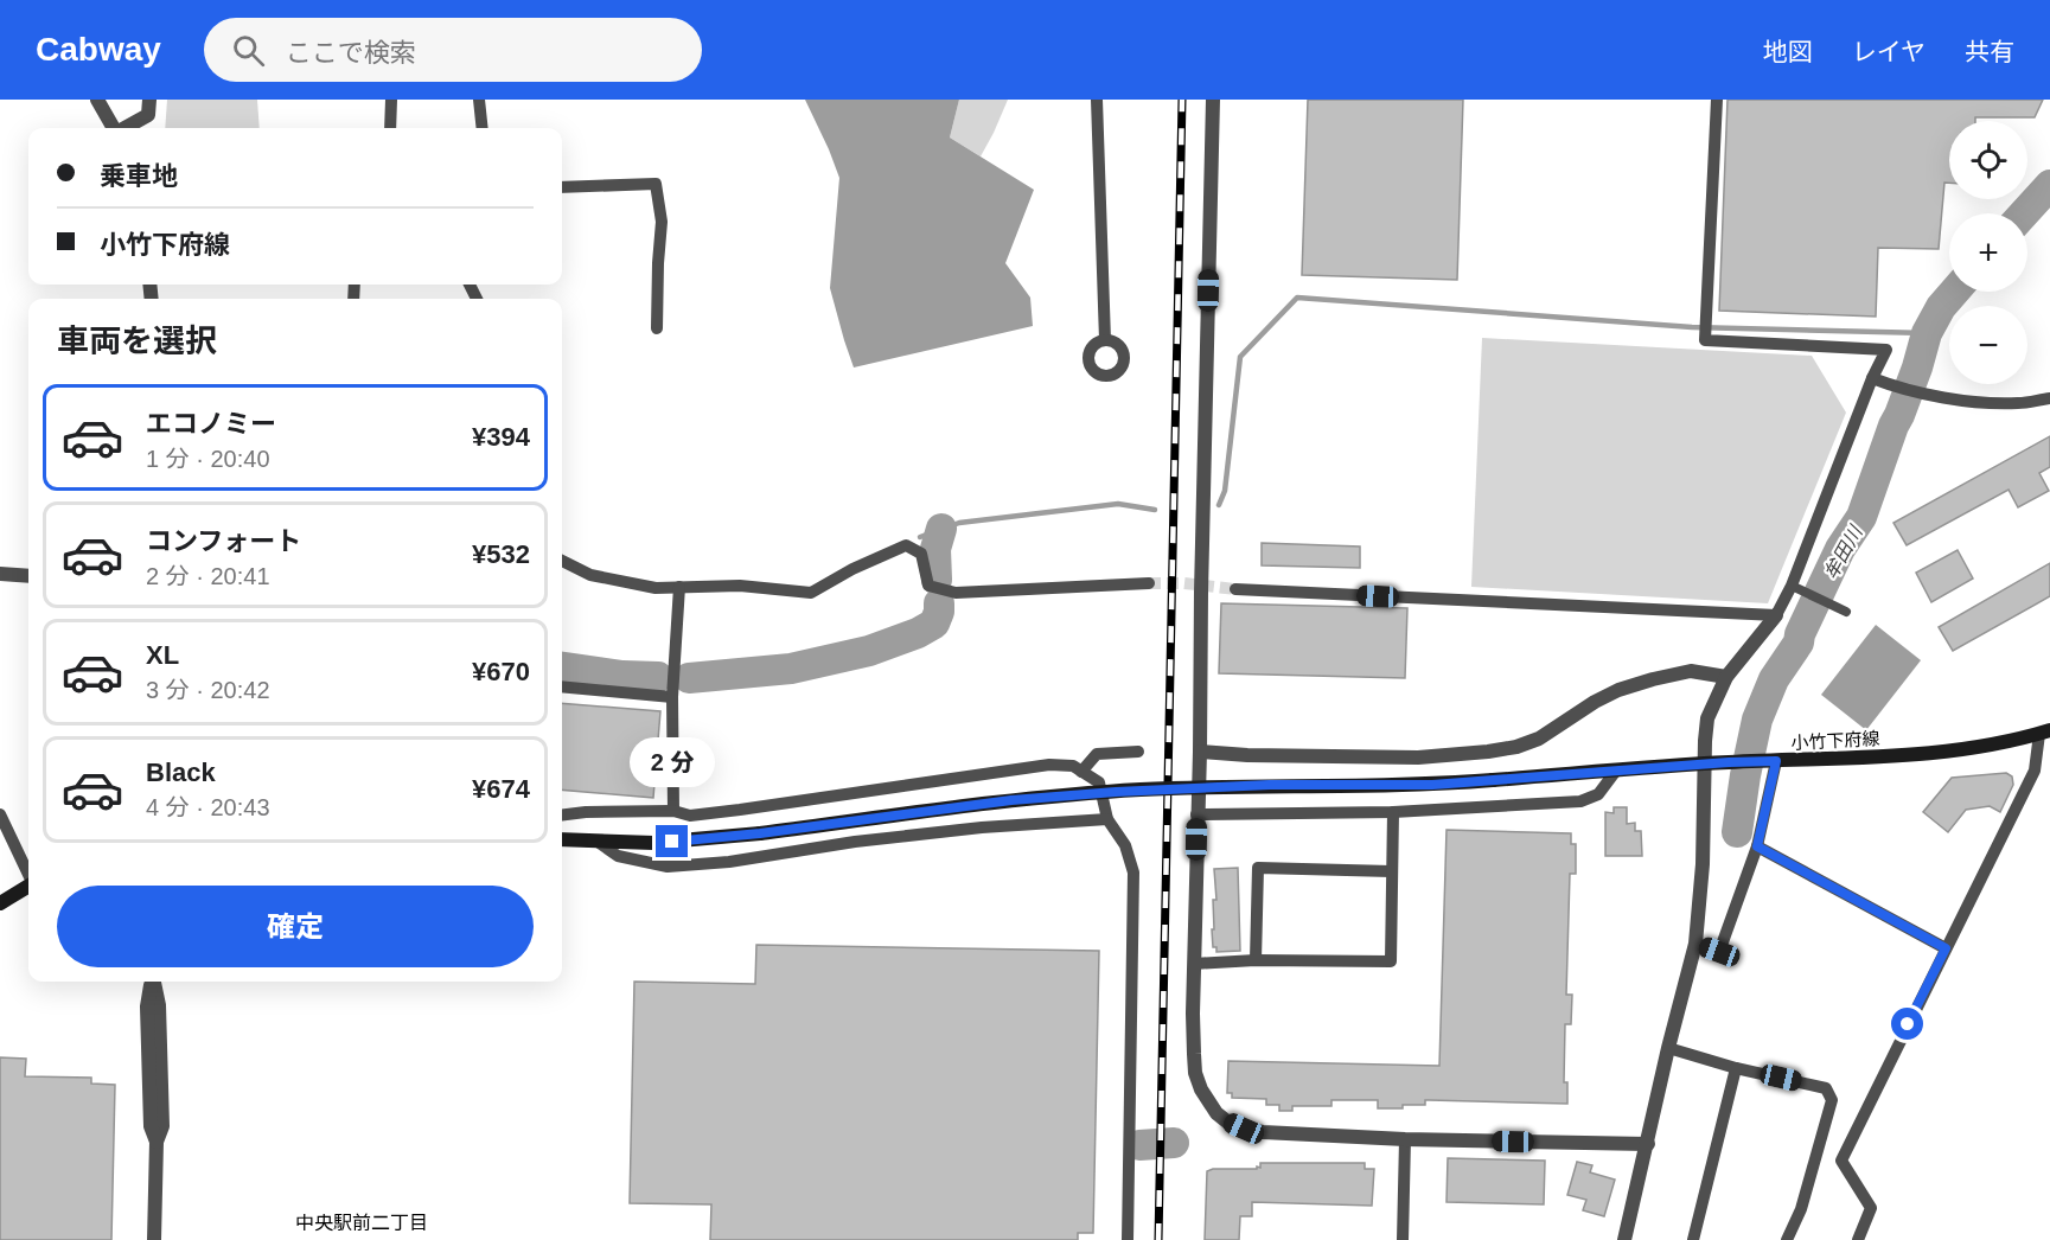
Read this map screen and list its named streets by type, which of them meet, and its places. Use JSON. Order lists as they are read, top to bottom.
{
  "streets": {
    "main road": ["小竹下府線"]
  },
  "districts": ["中央駅前二丁目"],
  "water": ["牟田川"],
  "page": {
    "header": "Cabway",
    "search": "ここで検索",
    "nav": ["地図", "レイヤ", "共有"],
    "map_buttons": ["+", "−"],
    "banner": ["乗車地", "小竹下府線"],
    "heading": "車両を選択",
    "list": [
      {
        "name": "エコノミー",
        "note": "1 分 · 20:40",
        "value": "¥394"
      },
      {
        "name": "コンフォート",
        "note": "2 分 · 20:41",
        "value": "¥532"
      },
      {
        "name": "XL",
        "note": "3 分 · 20:42",
        "value": "¥670"
      },
      {
        "name": "Black",
        "note": "4 分 · 20:43",
        "value": "¥674"
      }
    ],
    "bubble": "2 分",
    "buttons": "確定"
  }
}
